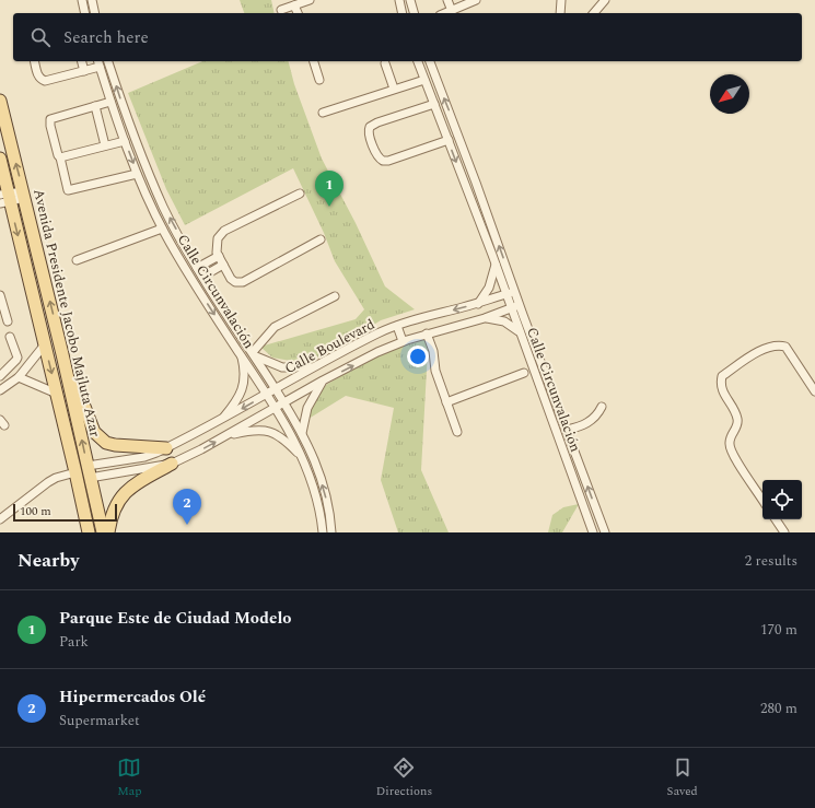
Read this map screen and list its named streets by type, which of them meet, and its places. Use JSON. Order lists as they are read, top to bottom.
{
  "streets": {
    "main road": ["Avenida Presidente Jacobo Majluta Azar"],
    "street": ["Calle Circunvalación", "Calle Boulevard"]
  },
  "crossings": [
    ["Calle Circunvalación", "Calle Boulevard"],
    ["Avenida Presidente Jacobo Majluta Azar", "Calle Boulevard"]
  ],
  "scale_bar": "100 m",
  "north": "bottom left",
  "page": {
    "search": "Search here",
    "pins": ["1", "2"],
    "scale": "100 m",
    "heading": ["Nearby", "2 results"],
    "list": [
      {
        "mark": "1",
        "name": "Parque Este de Ciudad Modelo",
        "note": "Park",
        "value": "170 m"
      },
      {
        "mark": "2",
        "name": "Hipermercados Olé",
        "note": "Supermarket",
        "value": "280 m"
      }
    ],
    "nav": ["Map", "Directions", "Saved"]
  }
}
